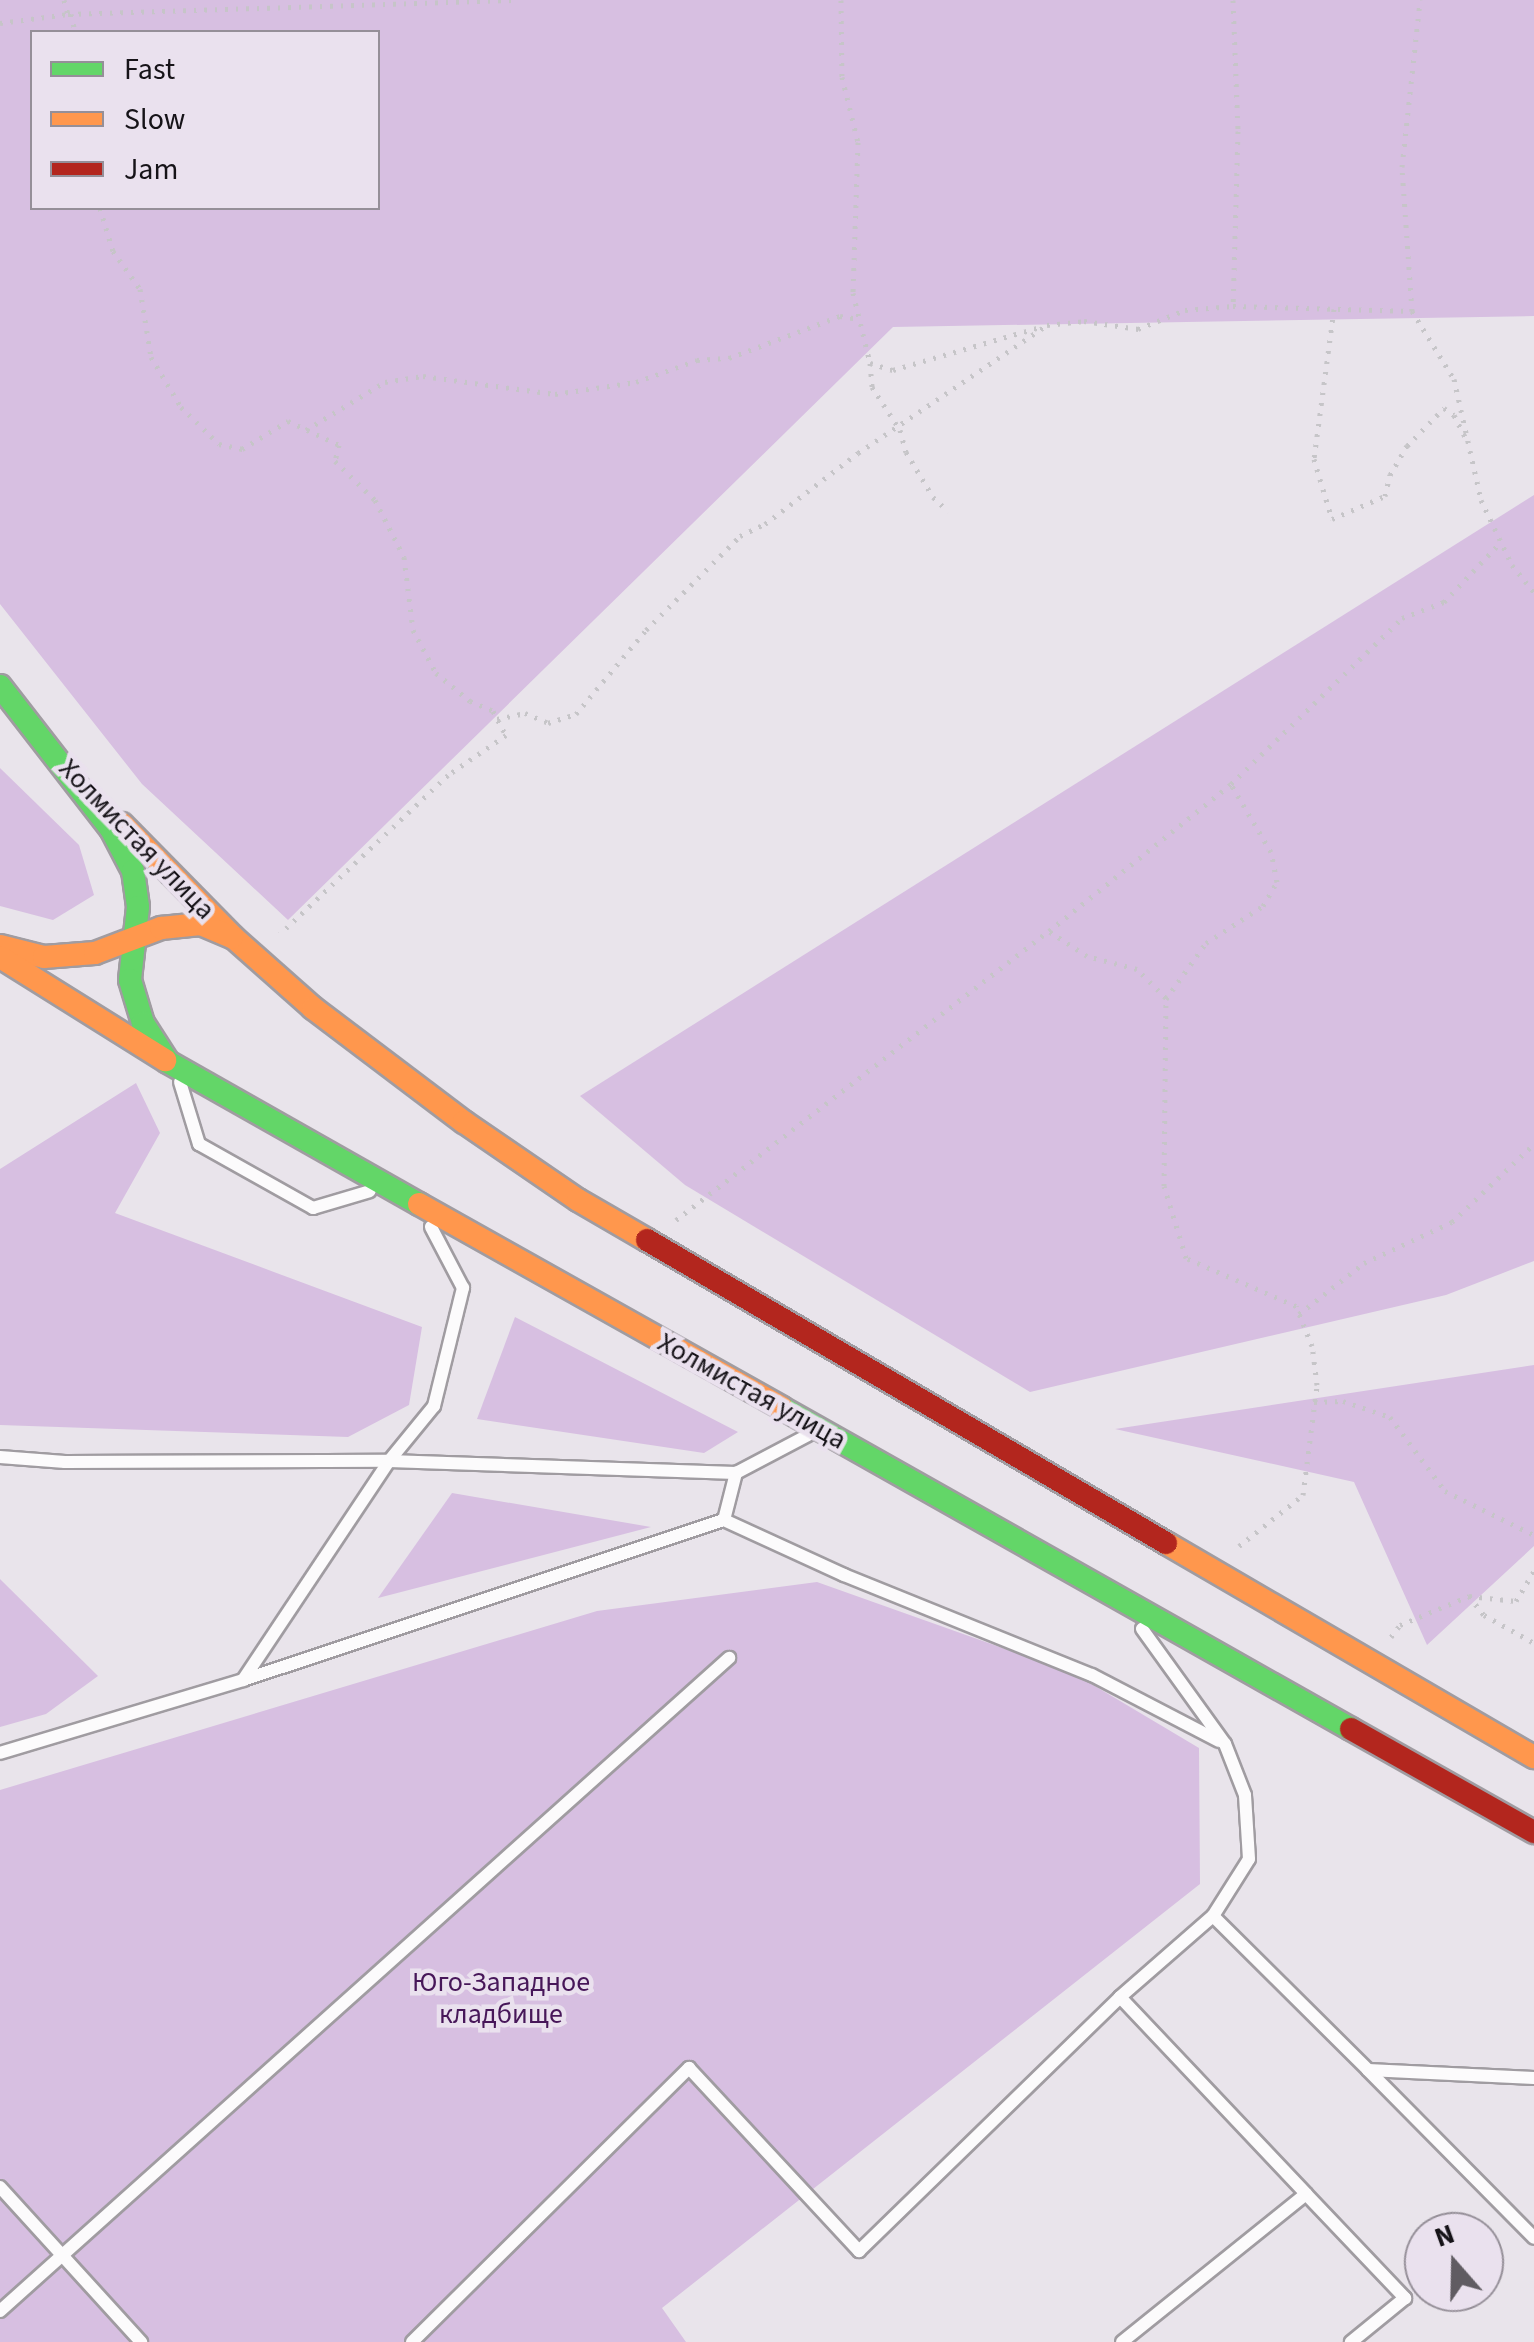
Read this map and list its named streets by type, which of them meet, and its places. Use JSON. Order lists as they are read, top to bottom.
{
  "streets": {
    "main road": ["Холмистая улица"]
  },
  "parks": ["Юго-Западное кладбище"],
  "legend": ["Fast", "Slow", "Jam"],
  "north": "top"
}
